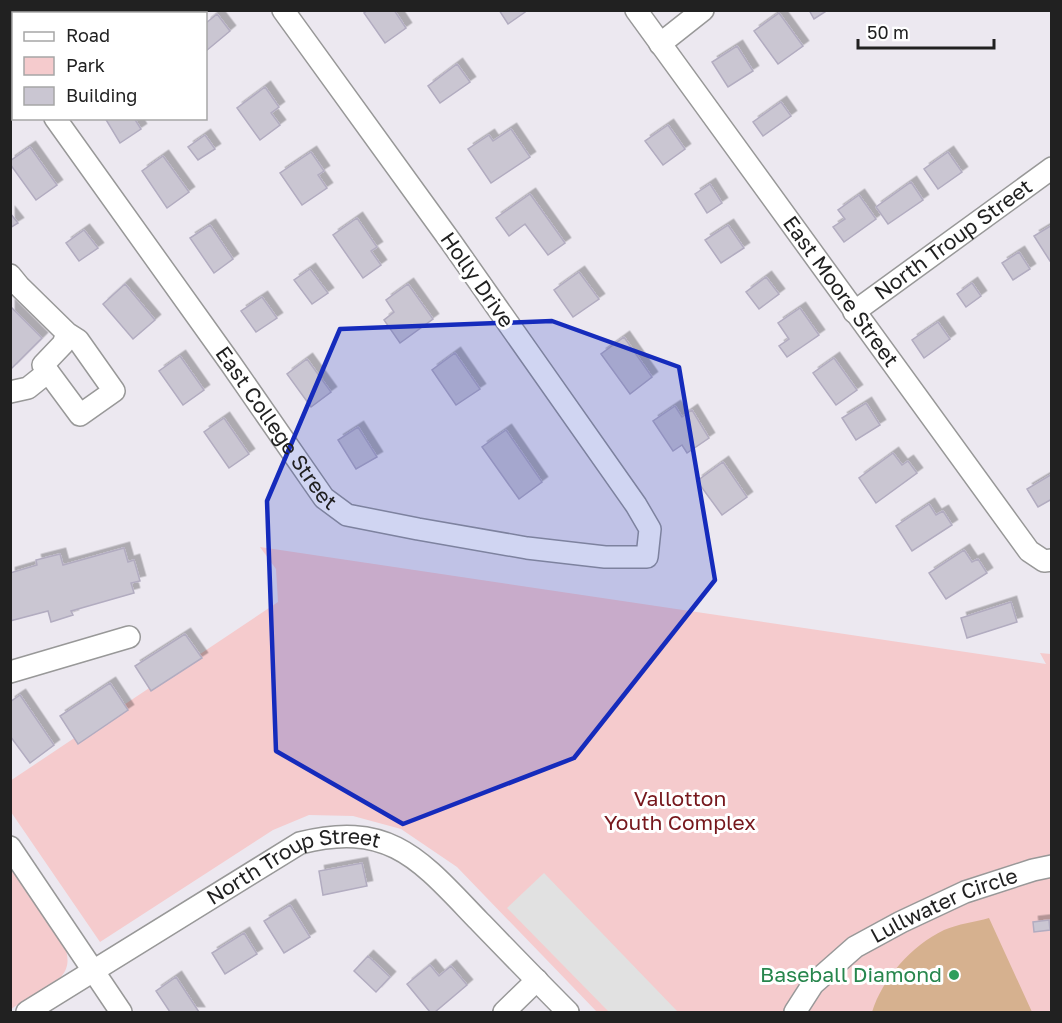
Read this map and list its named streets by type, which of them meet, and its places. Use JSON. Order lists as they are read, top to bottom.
{
  "streets": {
    "street": [
      "North Troup Street",
      "Holly Drive",
      "East Moore Street",
      "East College Street",
      "Lullwater Circle"
    ]
  },
  "crossings": [
    ["North Troup Street", "East Moore Street"],
    ["Holly Drive", "East College Street"]
  ],
  "parks": ["Vallotton Youth Complex"],
  "places": ["Baseball Diamond"],
  "legend": ["Road", "Park", "Building"],
  "scale_bar": "50 m"
}
